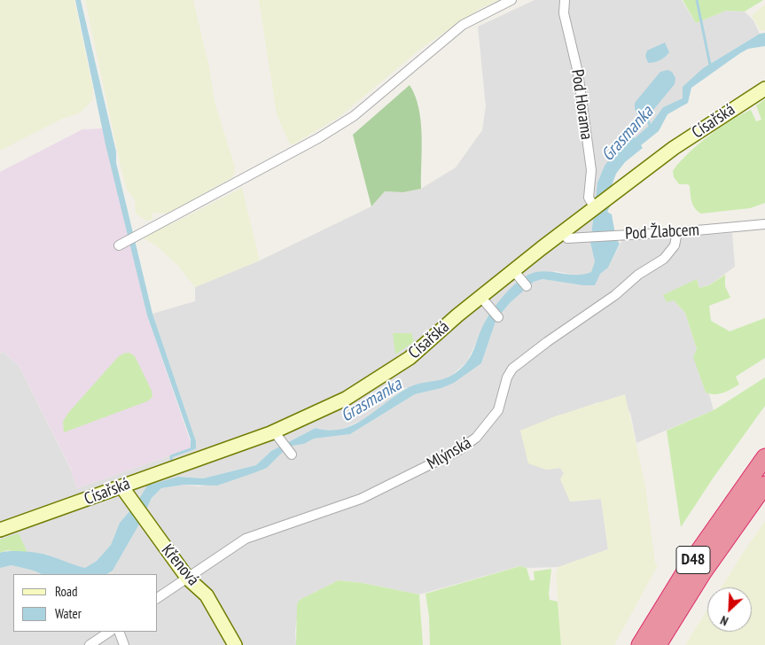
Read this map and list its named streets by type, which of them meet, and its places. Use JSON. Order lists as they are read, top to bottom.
{
  "streets": {
    "highway": ["D48"],
    "street": [
      "Pod Horama",
      "Císařská",
      "Pod Žlabcem",
      "Mlýnská",
      "Křenová"
    ]
  },
  "crossings": [
    ["Pod Horama", "Císařská"],
    ["Císařská", "Pod Žlabcem"],
    ["Císařská", "Křenová"],
    ["Pod Žlabcem", "Mlýnská"],
    ["Mlýnská", "Křenová"]
  ],
  "water": ["Grasmanka"],
  "legend": ["Road", "Water"],
  "north": "bottom left"
}
